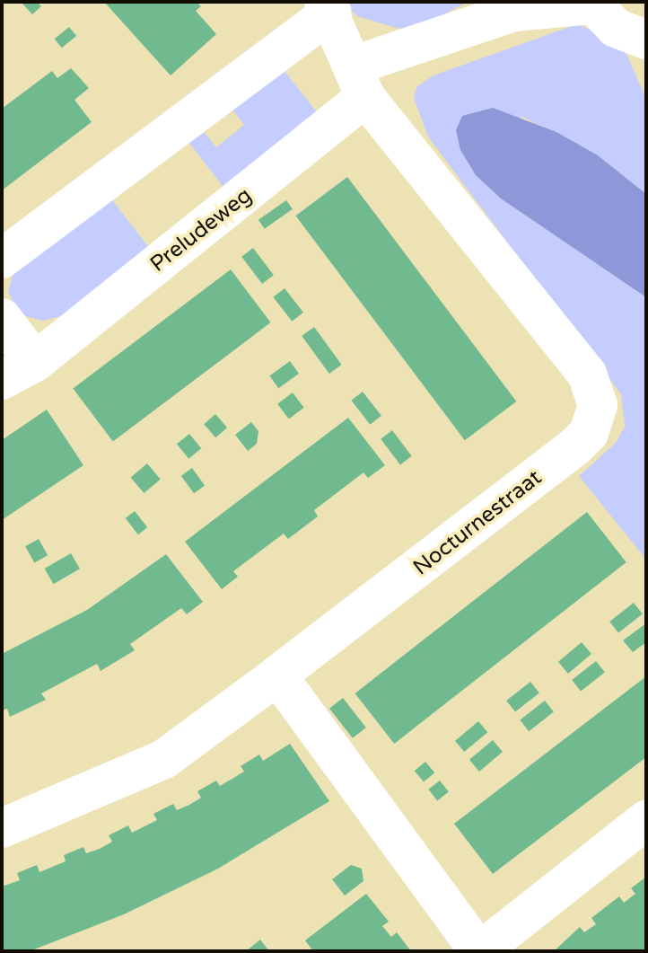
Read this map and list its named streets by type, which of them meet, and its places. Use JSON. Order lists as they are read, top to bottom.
{
  "streets": {
    "street": ["Preludeweg", "Nocturnestraat"]
  },
  "crossings": [
    ["Preludeweg", "Nocturnestraat"]
  ]
}
